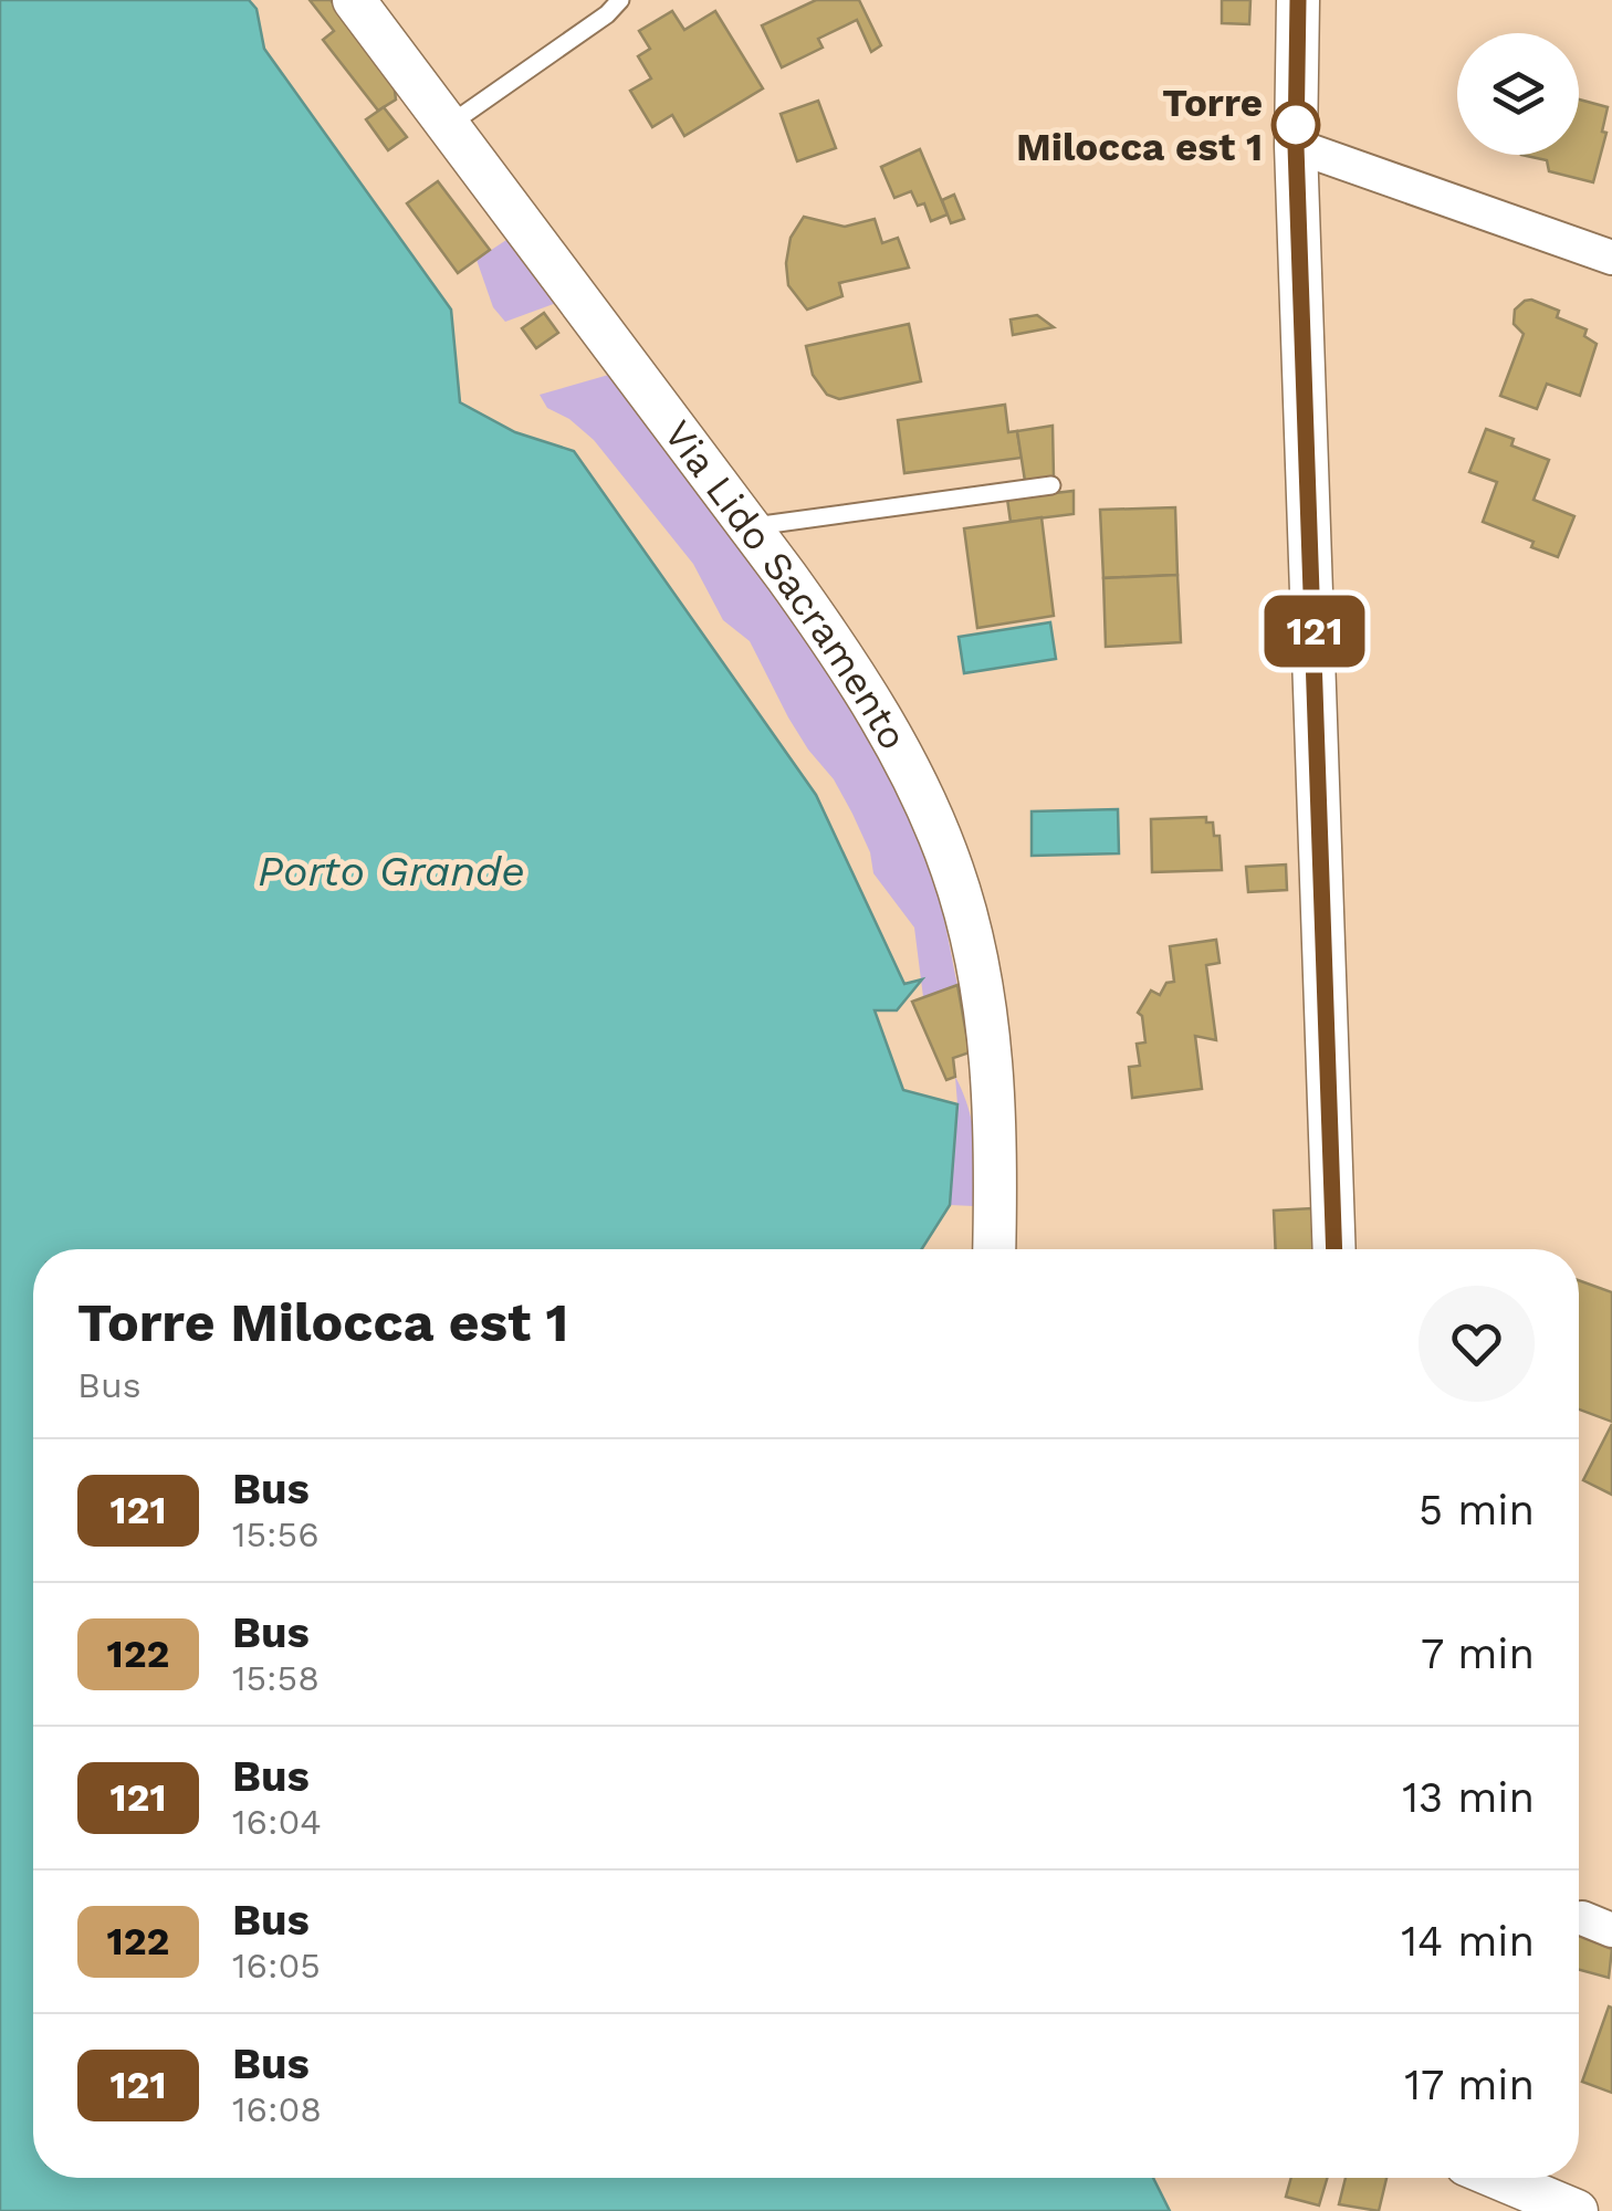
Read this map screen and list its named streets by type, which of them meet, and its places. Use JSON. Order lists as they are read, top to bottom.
{
  "streets": {
    "street": ["Via Lido Sacramento"]
  },
  "water": ["Porto Grande"],
  "places": ["Torre Milocca est 1"],
  "lines": ["bus line 121"],
  "page": {
    "on_map": "121",
    "heading": ["Torre Milocca est 1", "Bus"],
    "list": [
      {
        "mark": "121",
        "name": "Bus",
        "note": "15:56",
        "value": "5 min"
      },
      {
        "mark": "122",
        "name": "Bus",
        "note": "15:58",
        "value": "7 min"
      },
      {
        "mark": "121",
        "name": "Bus",
        "note": "16:04",
        "value": "13 min"
      },
      {
        "mark": "122",
        "name": "Bus",
        "note": "16:05",
        "value": "14 min"
      },
      {
        "mark": "121",
        "name": "Bus",
        "note": "16:08",
        "value": "17 min"
      }
    ]
  }
}
